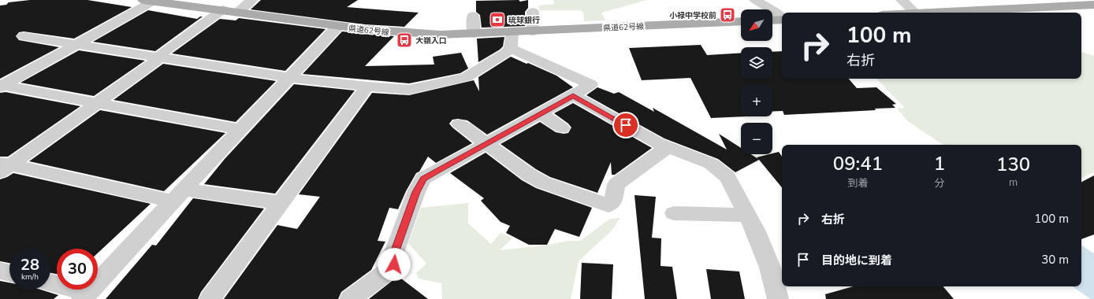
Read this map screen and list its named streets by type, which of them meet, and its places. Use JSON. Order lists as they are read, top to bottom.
{
  "streets": {
    "main road": ["県道62号線"]
  },
  "places": {
    "bus stop": ["小禄中学校前", "大嶺入口"],
    "bank": ["琉球銀行"]
  },
  "north": "bottom left",
  "page": {
    "map_buttons": ["+", "−"],
    "turn": ["100 m", "右折"],
    "eta": [
      "09:41",
      "到着",
      "1",
      "分",
      "130",
      "m"
    ],
    "list": [
      {
        "name": "右折",
        "value": "100 m"
      },
      {
        "name": "目的地に到着",
        "value": "30 m"
      }
    ],
    "speed": "28 km/h",
    "limit": "30"
  }
}
